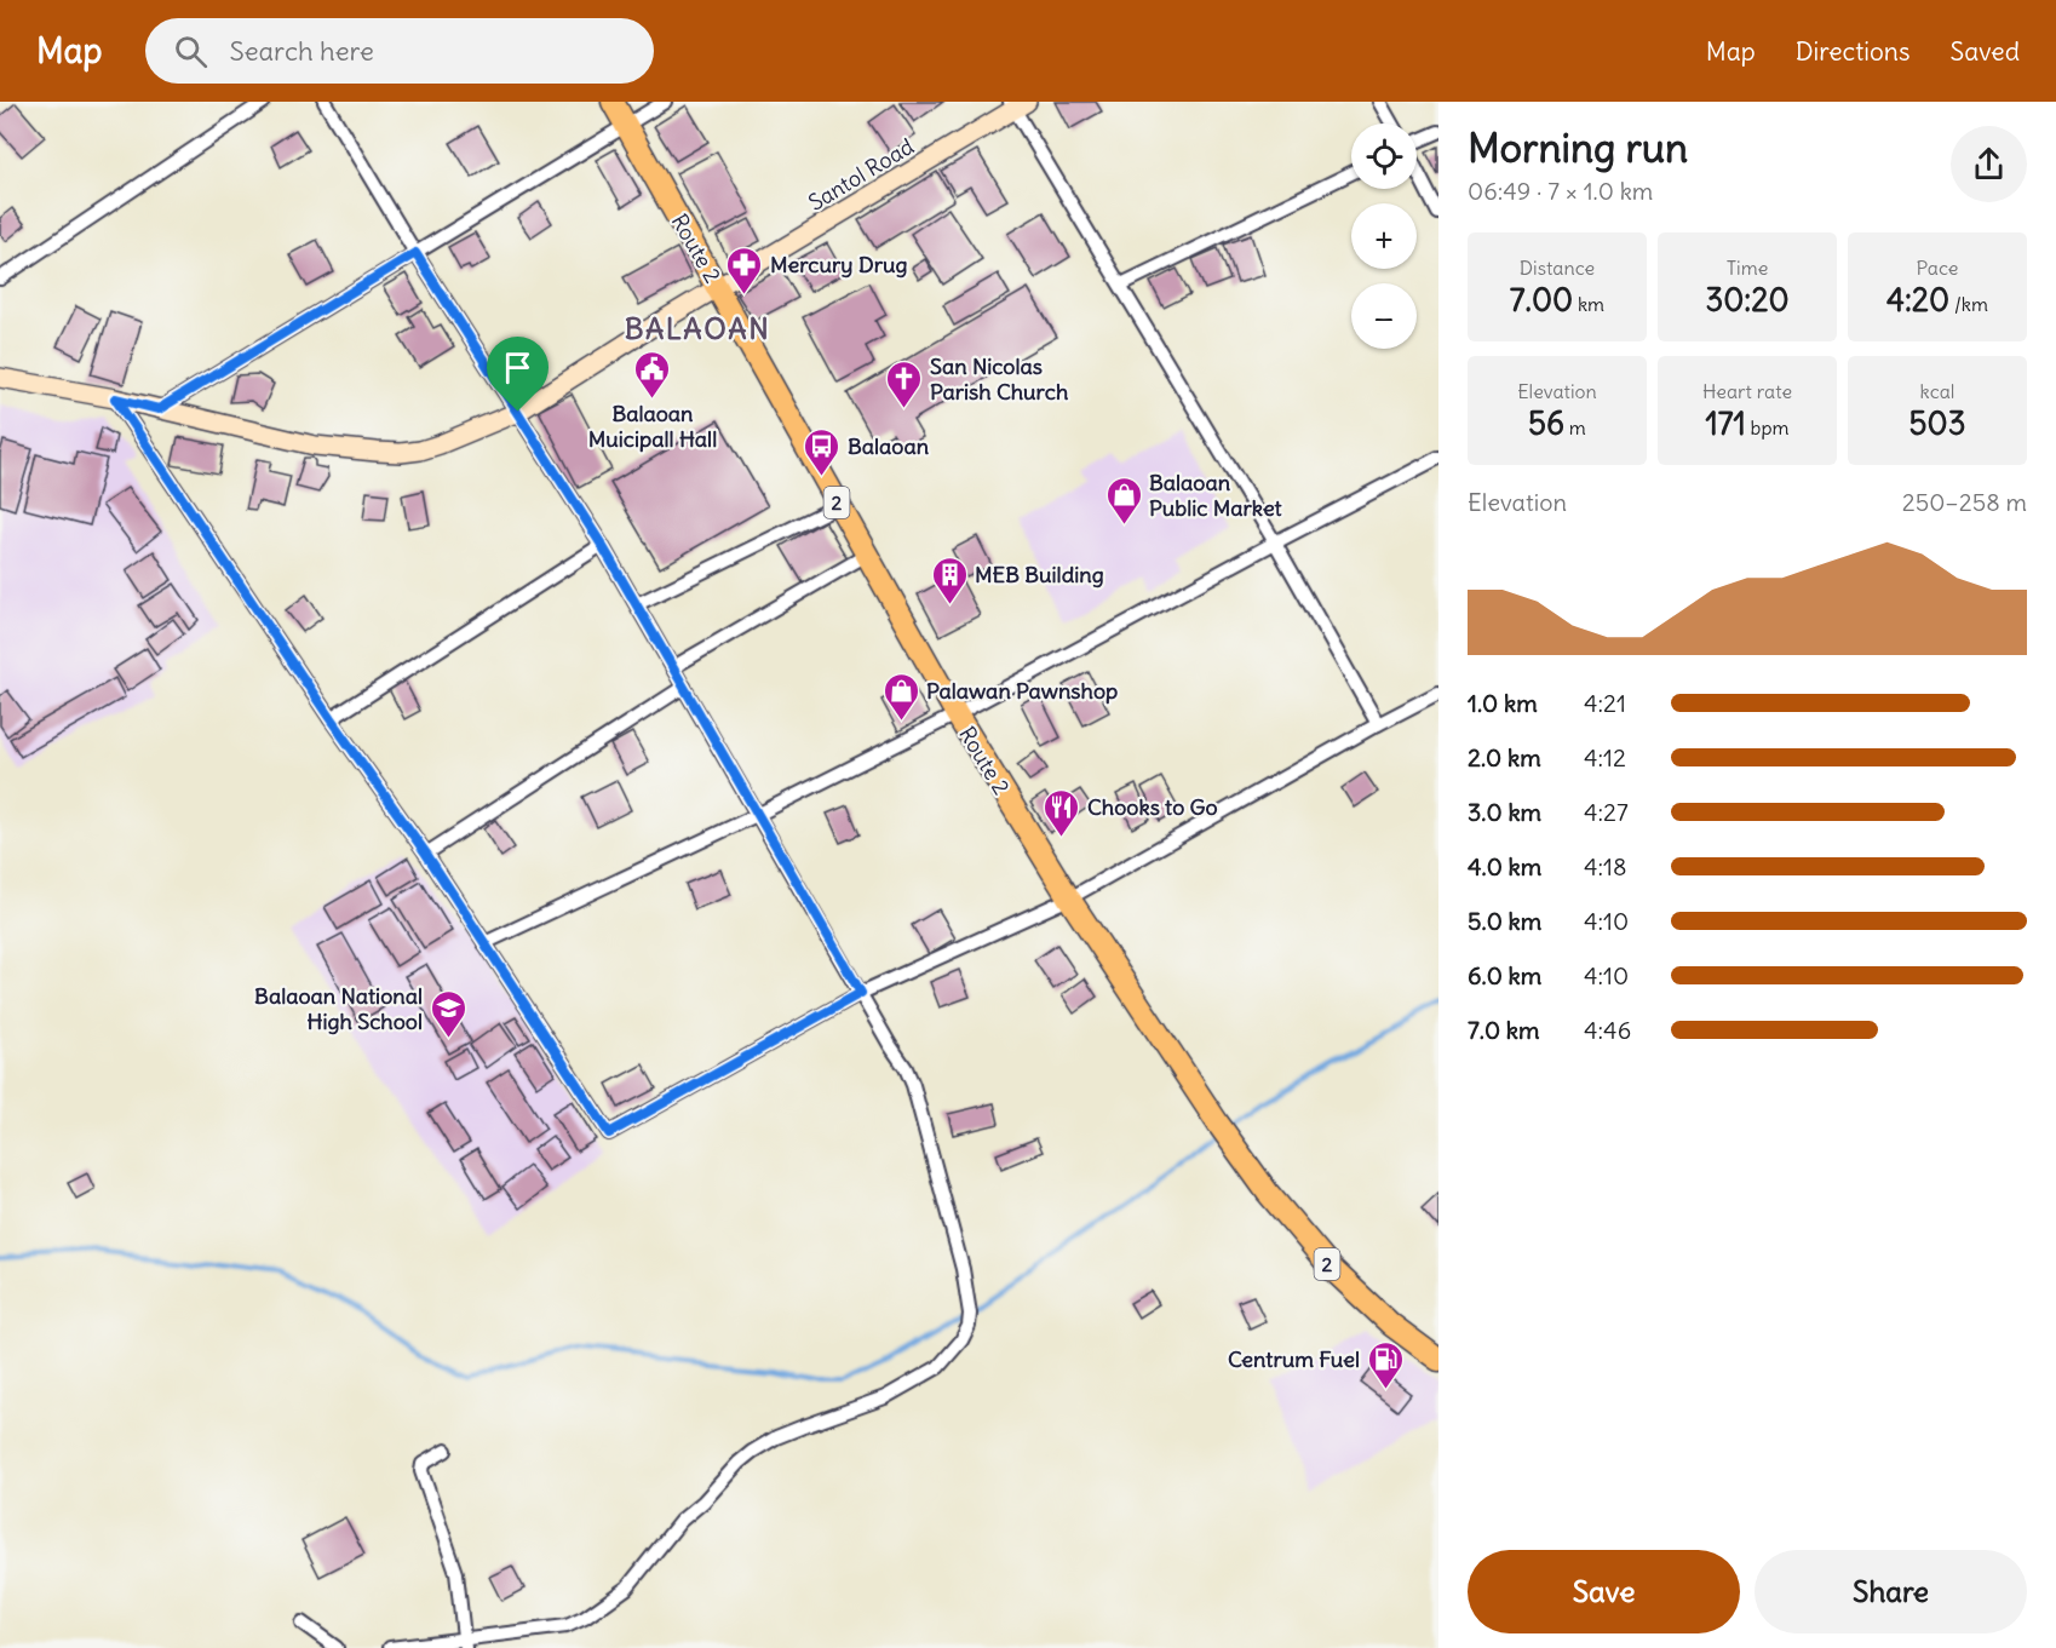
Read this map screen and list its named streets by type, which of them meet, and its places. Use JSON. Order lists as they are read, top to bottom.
{
  "streets": {
    "highway": ["Route 2", "2"],
    "main road": ["Santol Road"]
  },
  "crossings": [
    ["Santol Road", "Route 2"]
  ],
  "districts": ["BALAOAN"],
  "places": {
    "pharmacy": ["Mercury Drug"],
    "public building": ["Balaoan Muicipall Hall"],
    "church": ["San Nicolas Parish Church"],
    "bus stop": ["Balaoan"],
    "shop": ["Balaoan Public Market", "Palawan Pawnshop"],
    "building": ["MEB Building"],
    "restaurant": ["Chooks to Go"],
    "school or university": ["Balaoan National High School"],
    "fuel station": ["Centrum Fuel"]
  },
  "page": {
    "header": "Map",
    "search": "Search here",
    "nav": ["Map", "Directions", "Saved"],
    "heading": ["Morning run", "06:49 · 7 × 1.0 km"],
    "map_buttons": ["+", "−"],
    "stats": [
      ["Distance", "7.00 km"],
      ["Time", "30:20"],
      ["Pace", "4:20 /km"],
      ["Elevation", "56 m"],
      ["Heart rate", "171 bpm"],
      ["kcal", "503"]
    ],
    "chart": ["Elevation", "250–258 m"],
    "list": [
      {
        "name": "1.0 km",
        "note": "4:21"
      },
      {
        "name": "2.0 km",
        "note": "4:12"
      },
      {
        "name": "3.0 km",
        "note": "4:27"
      },
      {
        "name": "4.0 km",
        "note": "4:18"
      },
      {
        "name": "5.0 km",
        "note": "4:10"
      },
      {
        "name": "6.0 km",
        "note": "4:10"
      },
      {
        "name": "7.0 km",
        "note": "4:46"
      }
    ],
    "buttons": ["Save", "Share"]
  }
}
